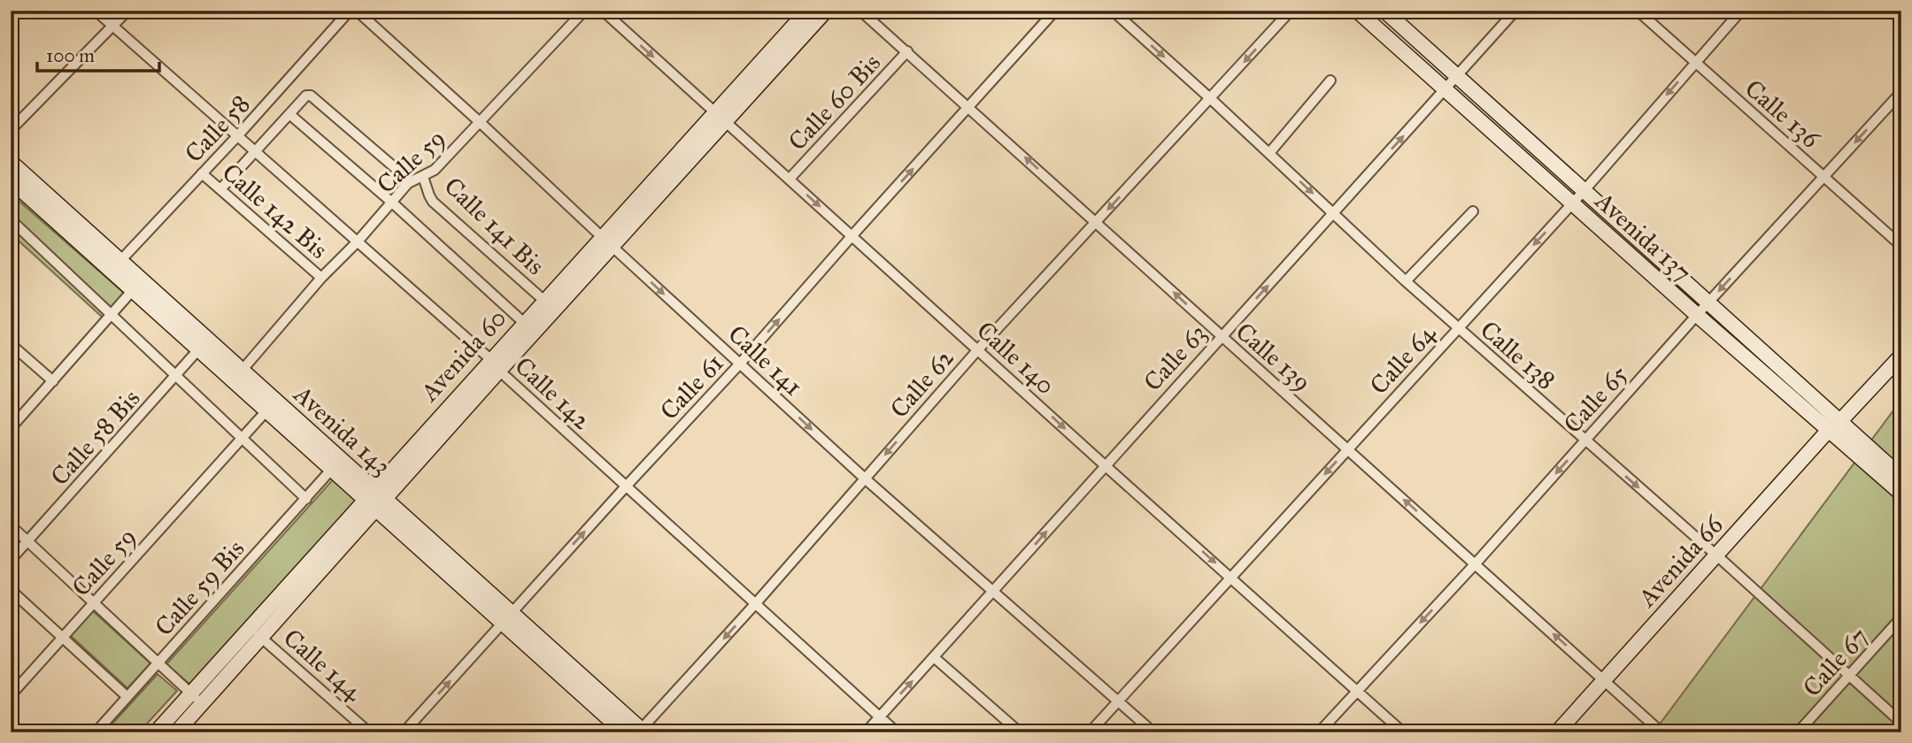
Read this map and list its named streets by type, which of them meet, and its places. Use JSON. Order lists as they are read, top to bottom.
{
  "streets": {
    "main road": [
      "Avenida 137",
      "Avenida 60",
      "Avenida 143",
      "Avenida 66"
    ],
    "street": [
      "Calle 60 Bis",
      "Calle 136",
      "Calle 58",
      "Calle 59",
      "Calle 142 Bis",
      "Calle 141 Bis",
      "Calle 138",
      "Calle 139",
      "Calle 140",
      "Calle 63",
      "Calle 64",
      "Calle 141",
      "Calle 62",
      "Calle 61",
      "Calle 142",
      "Calle 65",
      "Calle 58 Bis",
      "Calle 59 Bis",
      "Calle 67",
      "Calle 144"
    ]
  },
  "crossings": [
    ["Calle 60 Bis", "Calle 139"],
    ["Calle 60 Bis", "Calle 140"],
    ["Calle 136", "Calle 64"],
    ["Calle 136", "Calle 65"],
    ["Calle 58", "Calle 142 Bis"],
    ["Calle 58", "Calle 142"],
    ["Calle 58", "Avenida 143"],
    ["Calle 59", "Calle 142 Bis"],
    ["Calle 59", "Calle 141 Bis"],
    ["Calle 59", "Calle 141"],
    ["Calle 59", "Calle 142"],
    ["Calle 59", "Avenida 143"],
    ["Calle 141 Bis", "Avenida 60"],
    ["Avenida 137", "Calle 63"],
    ["Avenida 137", "Calle 64"],
    ["Avenida 137", "Calle 65"],
    ["Avenida 137", "Avenida 66"],
    ["Avenida 60", "Calle 140"],
    ["Avenida 60", "Calle 141"],
    ["Avenida 60", "Calle 142"],
    ["Avenida 60", "Avenida 143"],
    ["Avenida 60", "Calle 144"],
    ["Calle 138", "Calle 63"],
    ["Calle 138", "Calle 64"],
    ["Calle 138", "Calle 62"],
    ["Calle 138", "Calle 65"],
    ["Calle 138", "Avenida 66"],
    ["Calle 138", "Calle 67"],
    ["Calle 139", "Calle 63"],
    ["Calle 139", "Calle 64"],
    ["Calle 139", "Calle 62"],
    ["Calle 139", "Calle 61"],
    ["Calle 139", "Calle 65"],
    ["Calle 139", "Avenida 66"],
    ["Calle 140", "Calle 63"],
    ["Calle 140", "Calle 64"],
    ["Calle 140", "Calle 62"],
    ["Calle 140", "Calle 61"],
    ["Calle 140", "Calle 65"],
    ["Calle 63", "Calle 141"],
    ["Calle 63", "Calle 142"],
    ["Calle 64", "Calle 141"],
    ["Calle 141", "Calle 62"],
    ["Calle 141", "Calle 61"],
    ["Calle 62", "Calle 142"],
    ["Calle 62", "Avenida 143"],
    ["Calle 61", "Calle 142"],
    ["Calle 61", "Avenida 143"],
    ["Avenida 143", "Calle 58 Bis"],
    ["Avenida 143", "Calle 59 Bis"]
  ],
  "one_way": [
    "Calle 138",
    "Calle 139",
    "Calle 140",
    "Calle 63",
    "Calle 64",
    "Calle 62",
    "Calle 61",
    "Calle 65"
  ],
  "scale_bar": "100 m"
}
